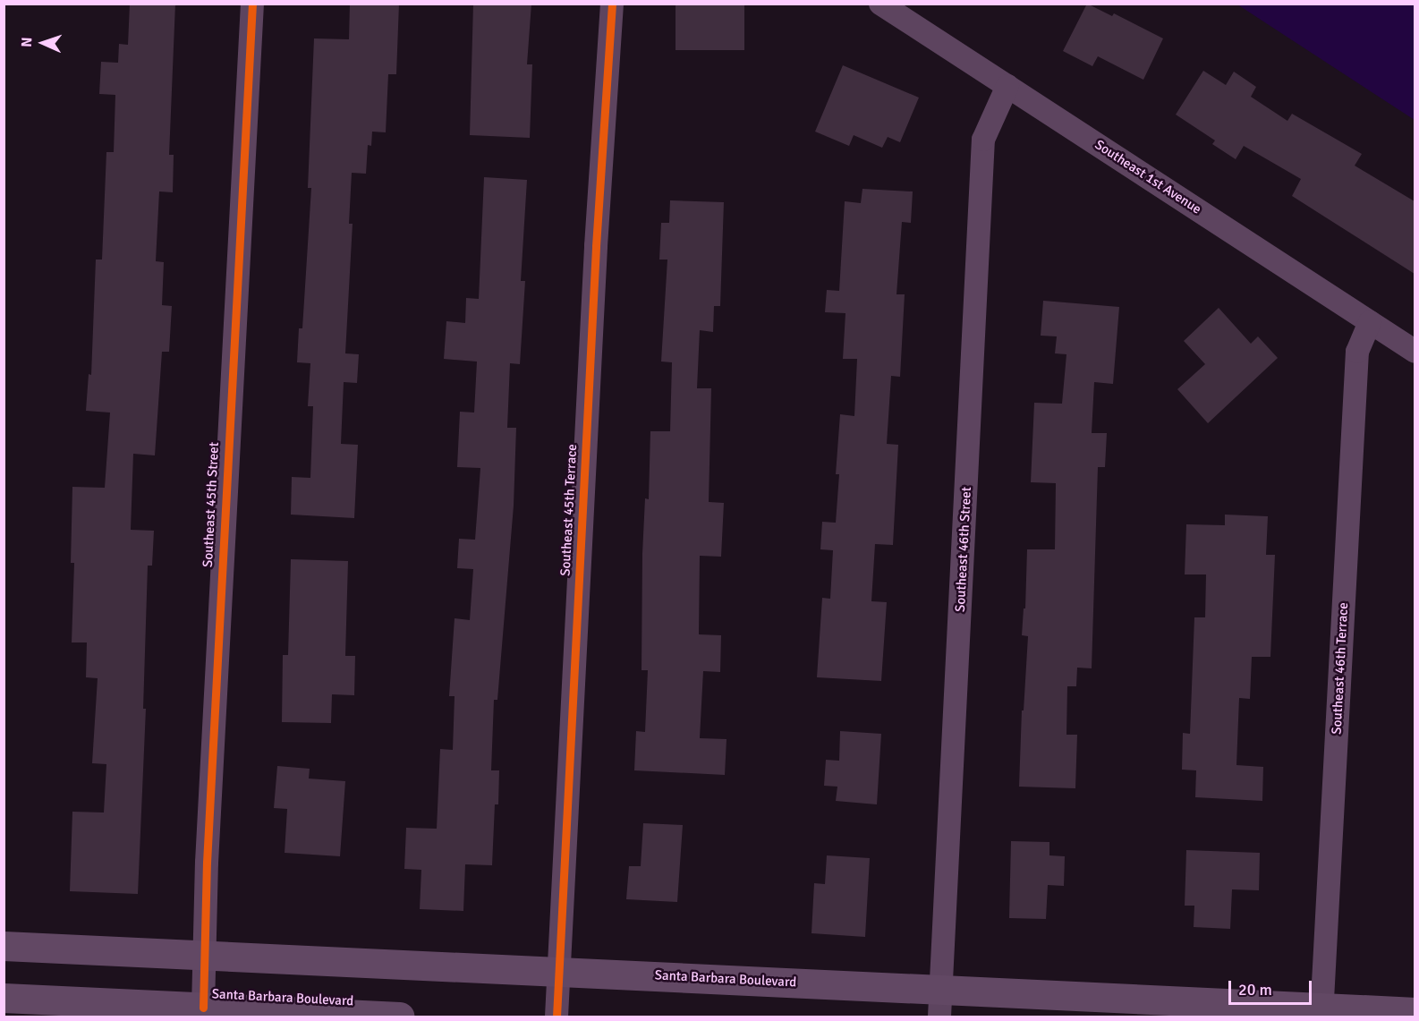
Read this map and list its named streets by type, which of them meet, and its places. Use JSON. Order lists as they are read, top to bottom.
{
  "streets": {
    "main road": ["Santa Barbara Boulevard"],
    "street": [
      "Southeast 1st Avenue",
      "Southeast 45th Street",
      "Southeast 45th Terrace",
      "Southeast 46th Street",
      "Southeast 46th Terrace"
    ]
  },
  "crossings": [
    ["Southeast 1st Avenue", "Southeast 46th Street"],
    ["Southeast 1st Avenue", "Southeast 46th Terrace"],
    ["Southeast 45th Street", "Santa Barbara Boulevard"],
    ["Southeast 45th Terrace", "Santa Barbara Boulevard"],
    ["Southeast 46th Street", "Santa Barbara Boulevard"],
    ["Southeast 46th Terrace", "Santa Barbara Boulevard"]
  ],
  "scale_bar": "20 m",
  "north": "left"
}
